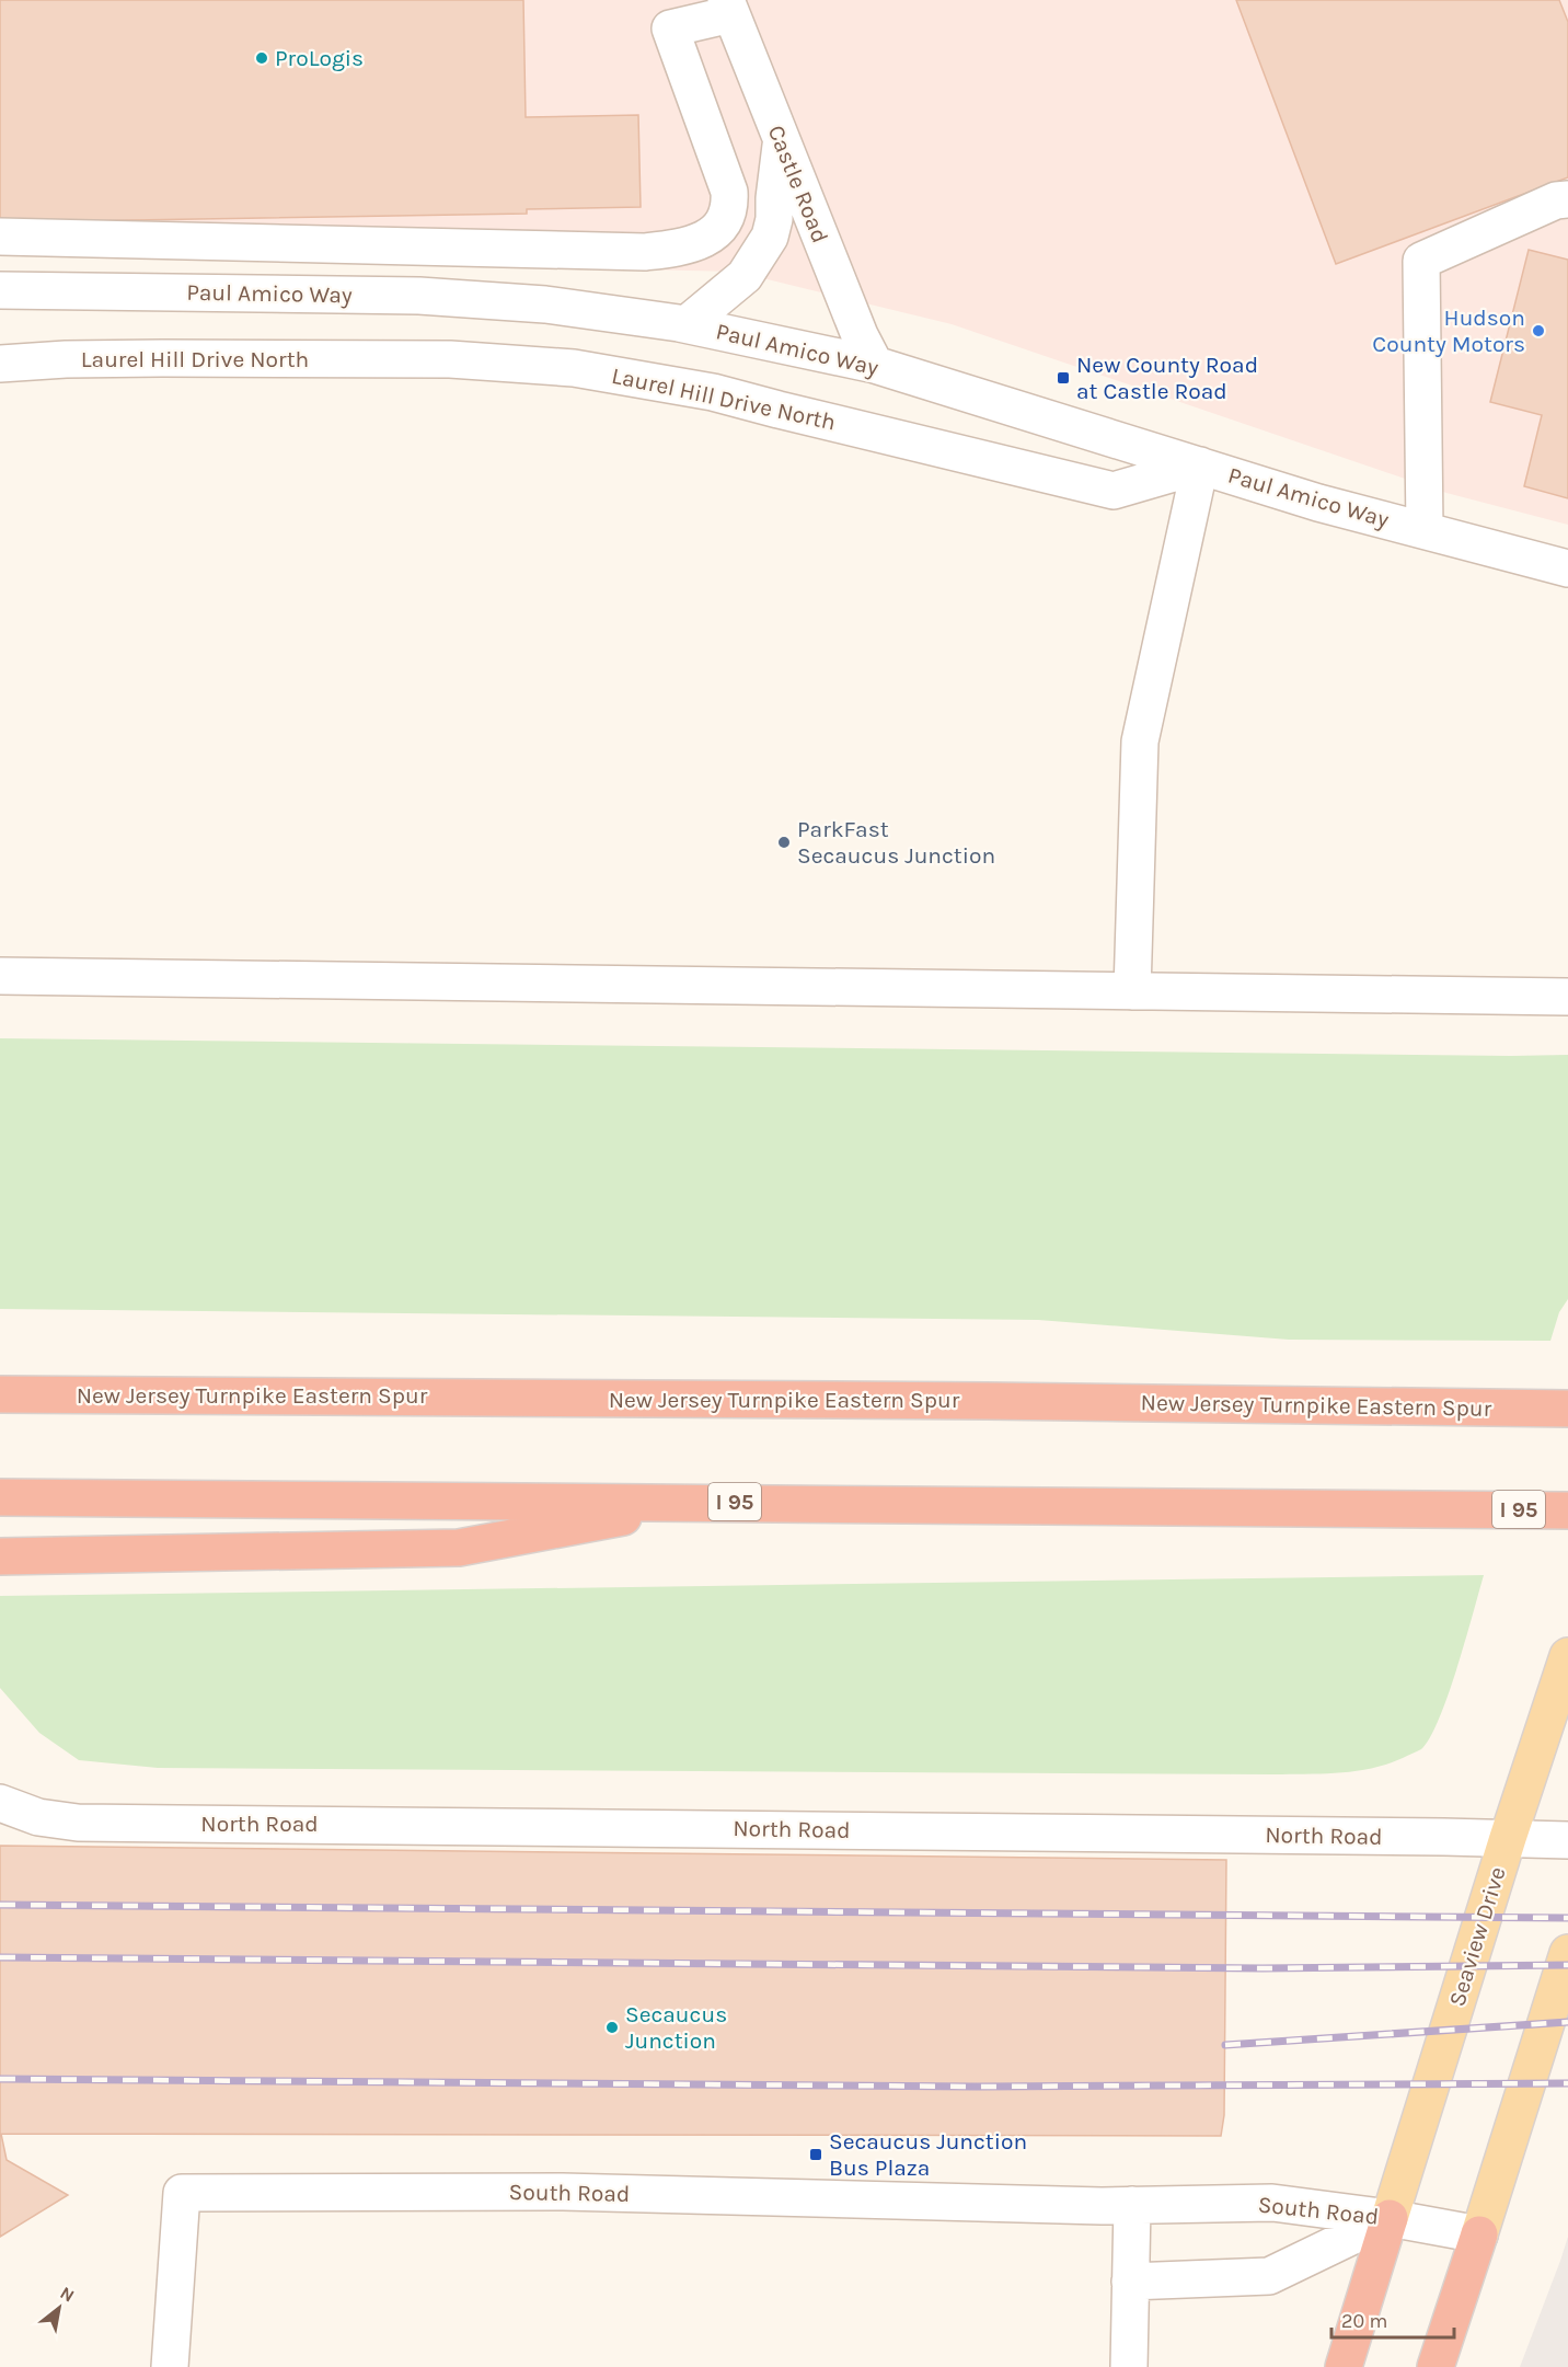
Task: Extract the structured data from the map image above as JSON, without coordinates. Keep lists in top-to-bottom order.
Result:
{
  "streets": {
    "highway": ["New Jersey Turnpike Eastern Spur", "I 95"],
    "main road": ["Seaview Drive"],
    "street": [
      "Castle Road",
      "Paul Amico Way",
      "Laurel Hill Drive North",
      "North Road",
      "South Road"
    ]
  },
  "crossings": [
    ["Castle Road", "Paul Amico Way"],
    ["Paul Amico Way", "Laurel Hill Drive North"],
    ["North Road", "Seaview Drive"],
    ["Seaview Drive", "South Road"]
  ],
  "places": {
    "other": [
      "ProLogis",
      "Hudson County Motors",
      "ParkFast Secaucus Junction",
      "Secaucus Junction"
    ],
    "transit": ["New County Road at Castle Road", "Secaucus Junction Bus Plaza"]
  },
  "scale_bar": "20 m",
  "north": "top right"
}
